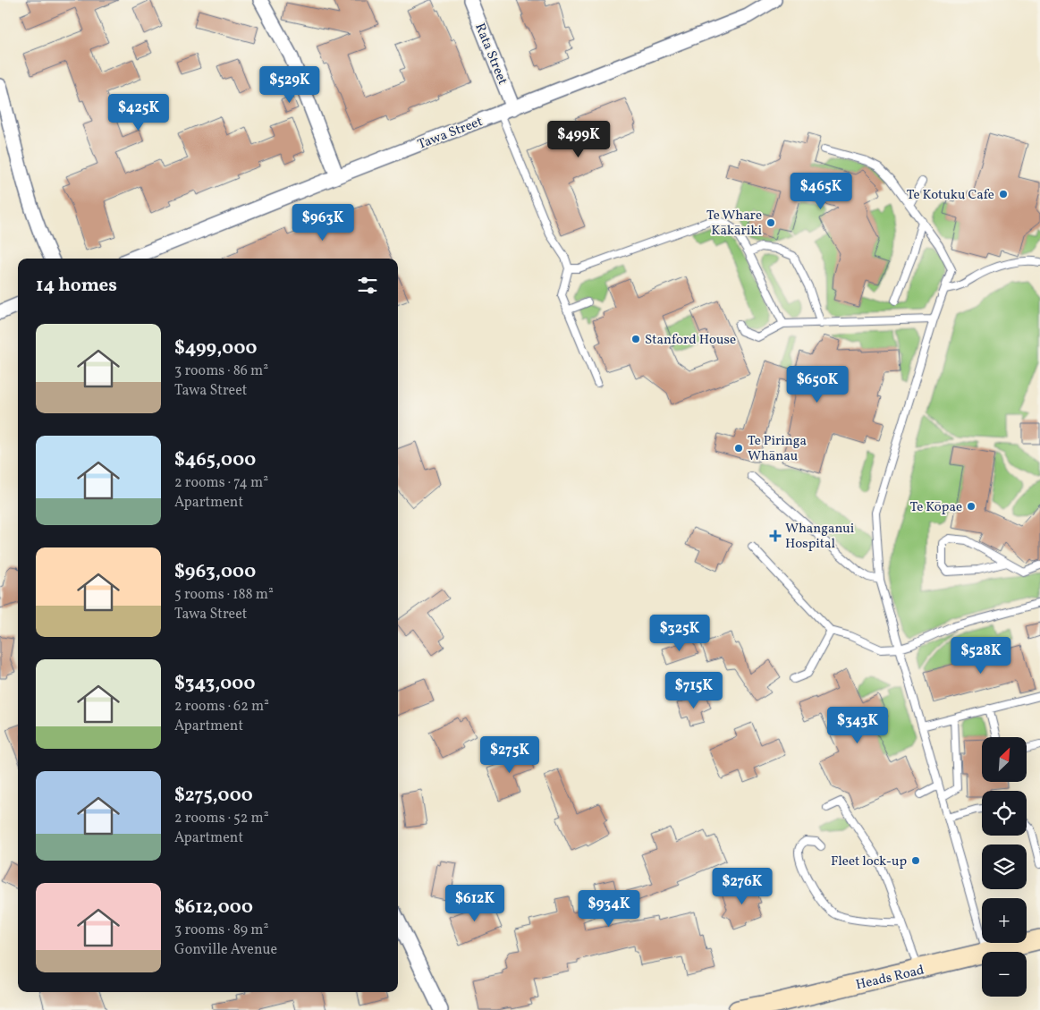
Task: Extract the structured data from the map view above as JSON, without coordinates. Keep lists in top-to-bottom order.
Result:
{
  "streets": {
    "main road": ["Heads Road"],
    "street": ["Rata Street", "Tawa Street"]
  },
  "crossings": [
    ["Rata Street", "Tawa Street"]
  ],
  "places": {
    "other": [
      "Te Kotuku Cafe",
      "Te Whare Kākāriki",
      "Stanford House",
      "Te Piringa Whānau",
      "Te Kōpae",
      "Fleet lock-up"
    ],
    "health": ["Whanganui Hospital"]
  },
  "north": "top right",
  "page": {
    "price": [
      "$529K",
      "$425K",
      "$499K",
      "$465K",
      "$963K",
      "$650K",
      "$325K",
      "$528K",
      "$715K",
      "$343K",
      "$275K",
      "$276K",
      "$612K",
      "$934K"
    ],
    "heading": "14 homes",
    "list": [
      {
        "name": "$499,000",
        "note": "3 rooms · 86 m² · Tawa Street"
      },
      {
        "name": "$465,000",
        "note": "2 rooms · 74 m² · Apartment"
      },
      {
        "name": "$963,000",
        "note": "5 rooms · 188 m² · Tawa Street"
      },
      {
        "name": "$343,000",
        "note": "2 rooms · 62 m² · Apartment"
      },
      {
        "name": "$275,000",
        "note": "2 rooms · 52 m² · Apartment"
      },
      {
        "name": "$612,000",
        "note": "3 rooms · 89 m² · Gonville Avenue"
      }
    ],
    "map_buttons": ["+", "−"]
  }
}
